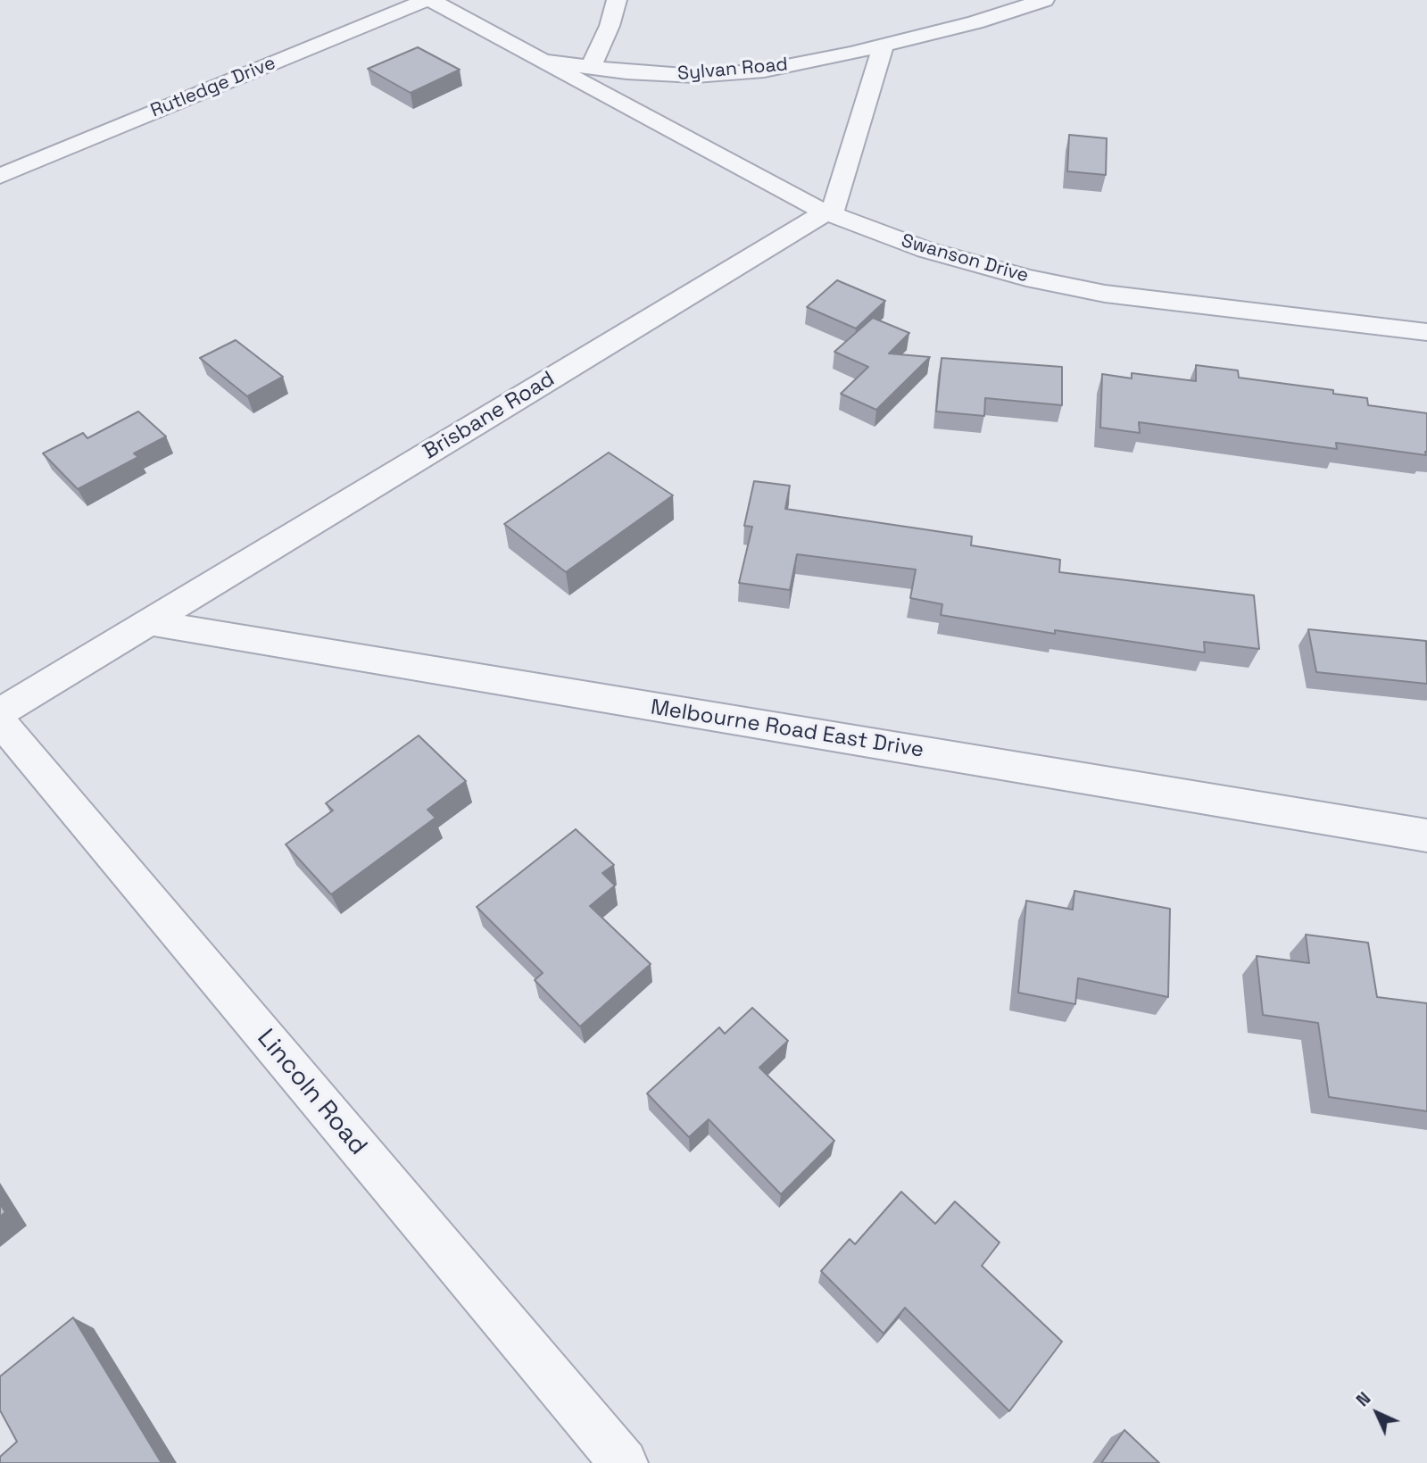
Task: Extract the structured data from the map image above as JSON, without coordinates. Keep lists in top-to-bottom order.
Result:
{
  "streets": {
    "street": [
      "Sylvan Road",
      "Rutledge Drive",
      "Swanson Drive",
      "Brisbane Road",
      "Melbourne Road East Drive",
      "Lincoln Road"
    ]
  },
  "crossings": [
    ["Sylvan Road", "Rutledge Drive"],
    ["Sylvan Road", "Swanson Drive"],
    ["Sylvan Road", "Brisbane Road"],
    ["Swanson Drive", "Brisbane Road"],
    ["Brisbane Road", "Melbourne Road East Drive"]
  ],
  "north": "top left"
}
